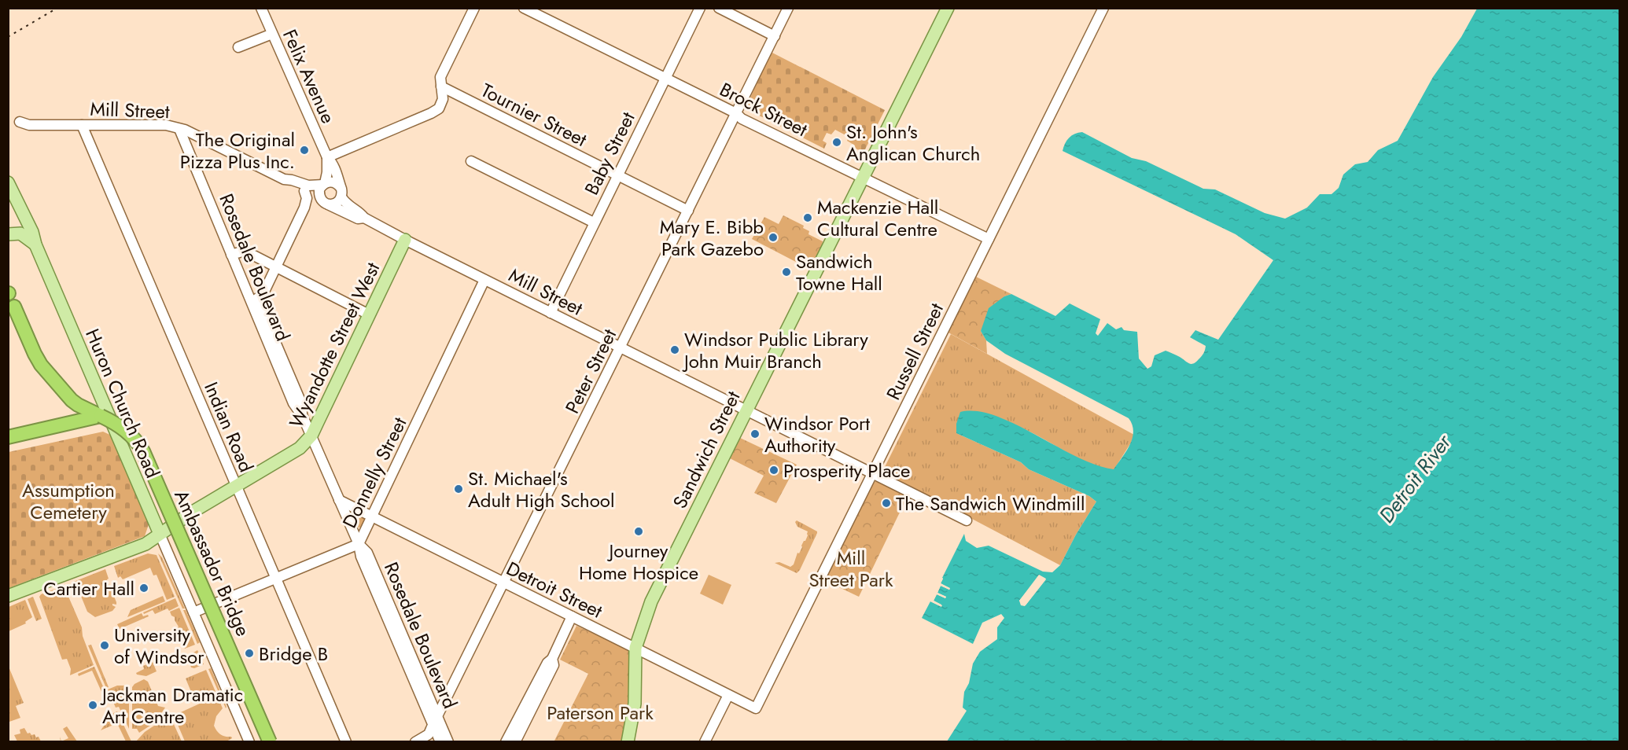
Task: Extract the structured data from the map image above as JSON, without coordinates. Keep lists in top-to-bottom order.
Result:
{
  "streets": {
    "highway": ["Ambassador Bridge"],
    "main road": ["Wyandotte Street West", "Huron Church Road", "Sandwich Street"],
    "street": [
      "Felix Avenue",
      "Brock Street",
      "Mill Street",
      "Tournier Street",
      "Baby Street",
      "Rosedale Boulevard",
      "Russell Street",
      "Peter Street",
      "Indian Road",
      "Donnelly Street",
      "Detroit Street"
    ]
  },
  "crossings": [
    ["Felix Avenue", "Mill Street"],
    ["Brock Street", "Baby Street"],
    ["Brock Street", "Russell Street"],
    ["Brock Street", "Peter Street"],
    ["Brock Street", "Sandwich Street"],
    ["Mill Street", "Baby Street"],
    ["Mill Street", "Rosedale Boulevard"],
    ["Mill Street", "Wyandotte Street West"],
    ["Mill Street", "Russell Street"],
    ["Mill Street", "Peter Street"],
    ["Mill Street", "Indian Road"],
    ["Mill Street", "Sandwich Street"],
    ["Mill Street", "Donnelly Street"],
    ["Tournier Street", "Baby Street"],
    ["Tournier Street", "Peter Street"],
    ["Rosedale Boulevard", "Wyandotte Street West"],
    ["Rosedale Boulevard", "Peter Street"],
    ["Rosedale Boulevard", "Donnelly Street"],
    ["Rosedale Boulevard", "Detroit Street"],
    ["Wyandotte Street West", "Huron Church Road"],
    ["Wyandotte Street West", "Indian Road"],
    ["Russell Street", "Detroit Street"],
    ["Peter Street", "Detroit Street"],
    ["Huron Church Road", "Donnelly Street"],
    ["Indian Road", "Donnelly Street"],
    ["Sandwich Street", "Detroit Street"],
    ["Donnelly Street", "Detroit Street"]
  ],
  "water": ["Detroit River"],
  "parks": ["Assumption Cemetery", "Mill Street Park", "Paterson Park"],
  "places": [
    "St. John's Anglican Church",
    "The Original Pizza Plus Inc.",
    "Mackenzie Hall Cultural Centre",
    "Mary E. Bibb Park Gazebo",
    "Sandwich Towne Hall",
    "Windsor Public Library John Muir Branch",
    "Windsor Port Authority",
    "Prosperity Place",
    "St. Michael's Adult High School",
    "The Sandwich Windmill",
    "Journey Home Hospice",
    "Cartier Hall",
    "University of Windsor",
    "Bridge B",
    "Jackman Dramatic Art Centre"
  ]
}
